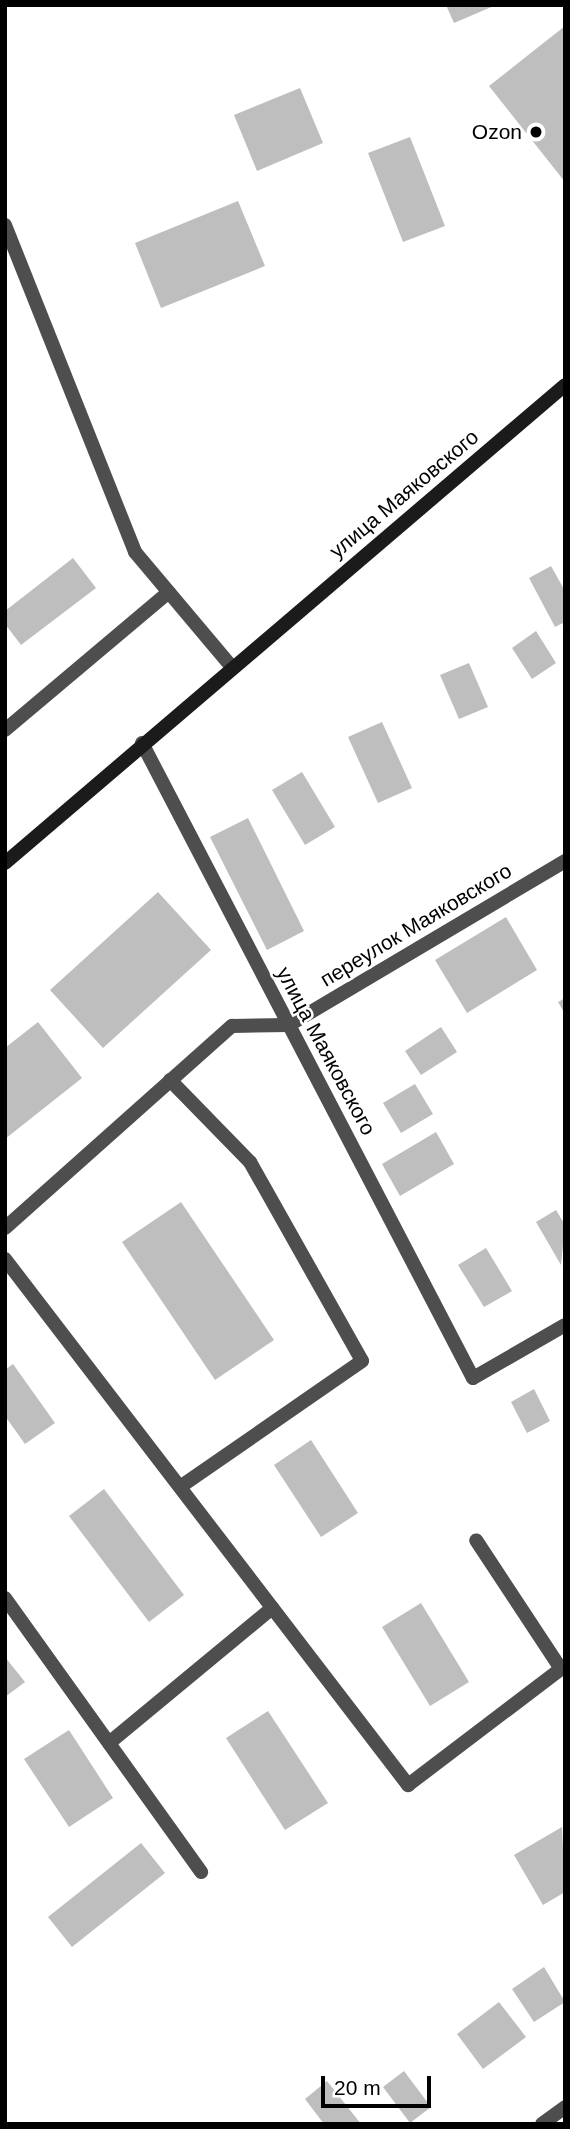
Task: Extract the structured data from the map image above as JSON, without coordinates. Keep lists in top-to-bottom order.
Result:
{
  "streets": {
    "main road": ["улица Маяковского"],
    "street": ["переулок Маяковского"]
  },
  "crossings": [
    ["улица Маяковского", "переулок Маяковского"]
  ],
  "places": ["Ozon"],
  "scale_bar": "20 m"
}
